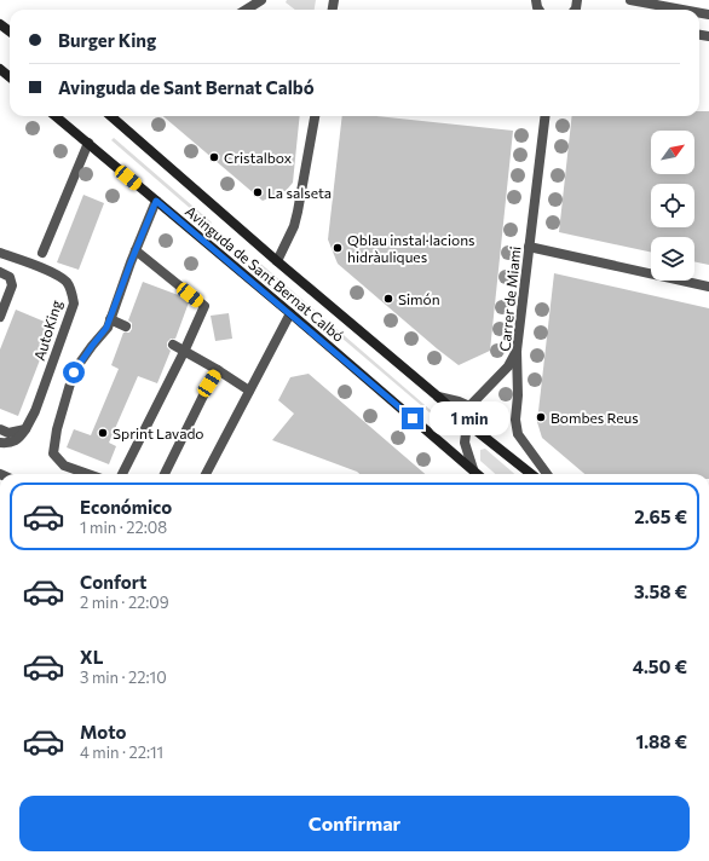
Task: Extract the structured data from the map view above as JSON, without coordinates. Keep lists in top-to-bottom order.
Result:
{
  "streets": {
    "main road": ["Avinguda de Sant Bernat Calbó"],
    "street": ["Carrer de Miami", "AutoKing"]
  },
  "places": [
    "Cristalbox",
    "La salseta",
    "Qblau instal·lacions hidràuliques",
    "Simón",
    "Bombes Reus",
    "Sprint Lavado"
  ],
  "north": "top right",
  "page": {
    "banner": ["Burger King", "Avinguda de Sant Bernat Calbó"],
    "bubble": "1 min",
    "list": [
      {
        "name": "Económico",
        "note": "1 min · 22:08",
        "value": "2.65 €"
      },
      {
        "name": "Confort",
        "note": "2 min · 22:09",
        "value": "3.58 €"
      },
      {
        "name": "XL",
        "note": "3 min · 22:10",
        "value": "4.50 €"
      },
      {
        "name": "Moto",
        "note": "4 min · 22:11",
        "value": "1.88 €"
      }
    ],
    "buttons": "Confirmar"
  }
}
